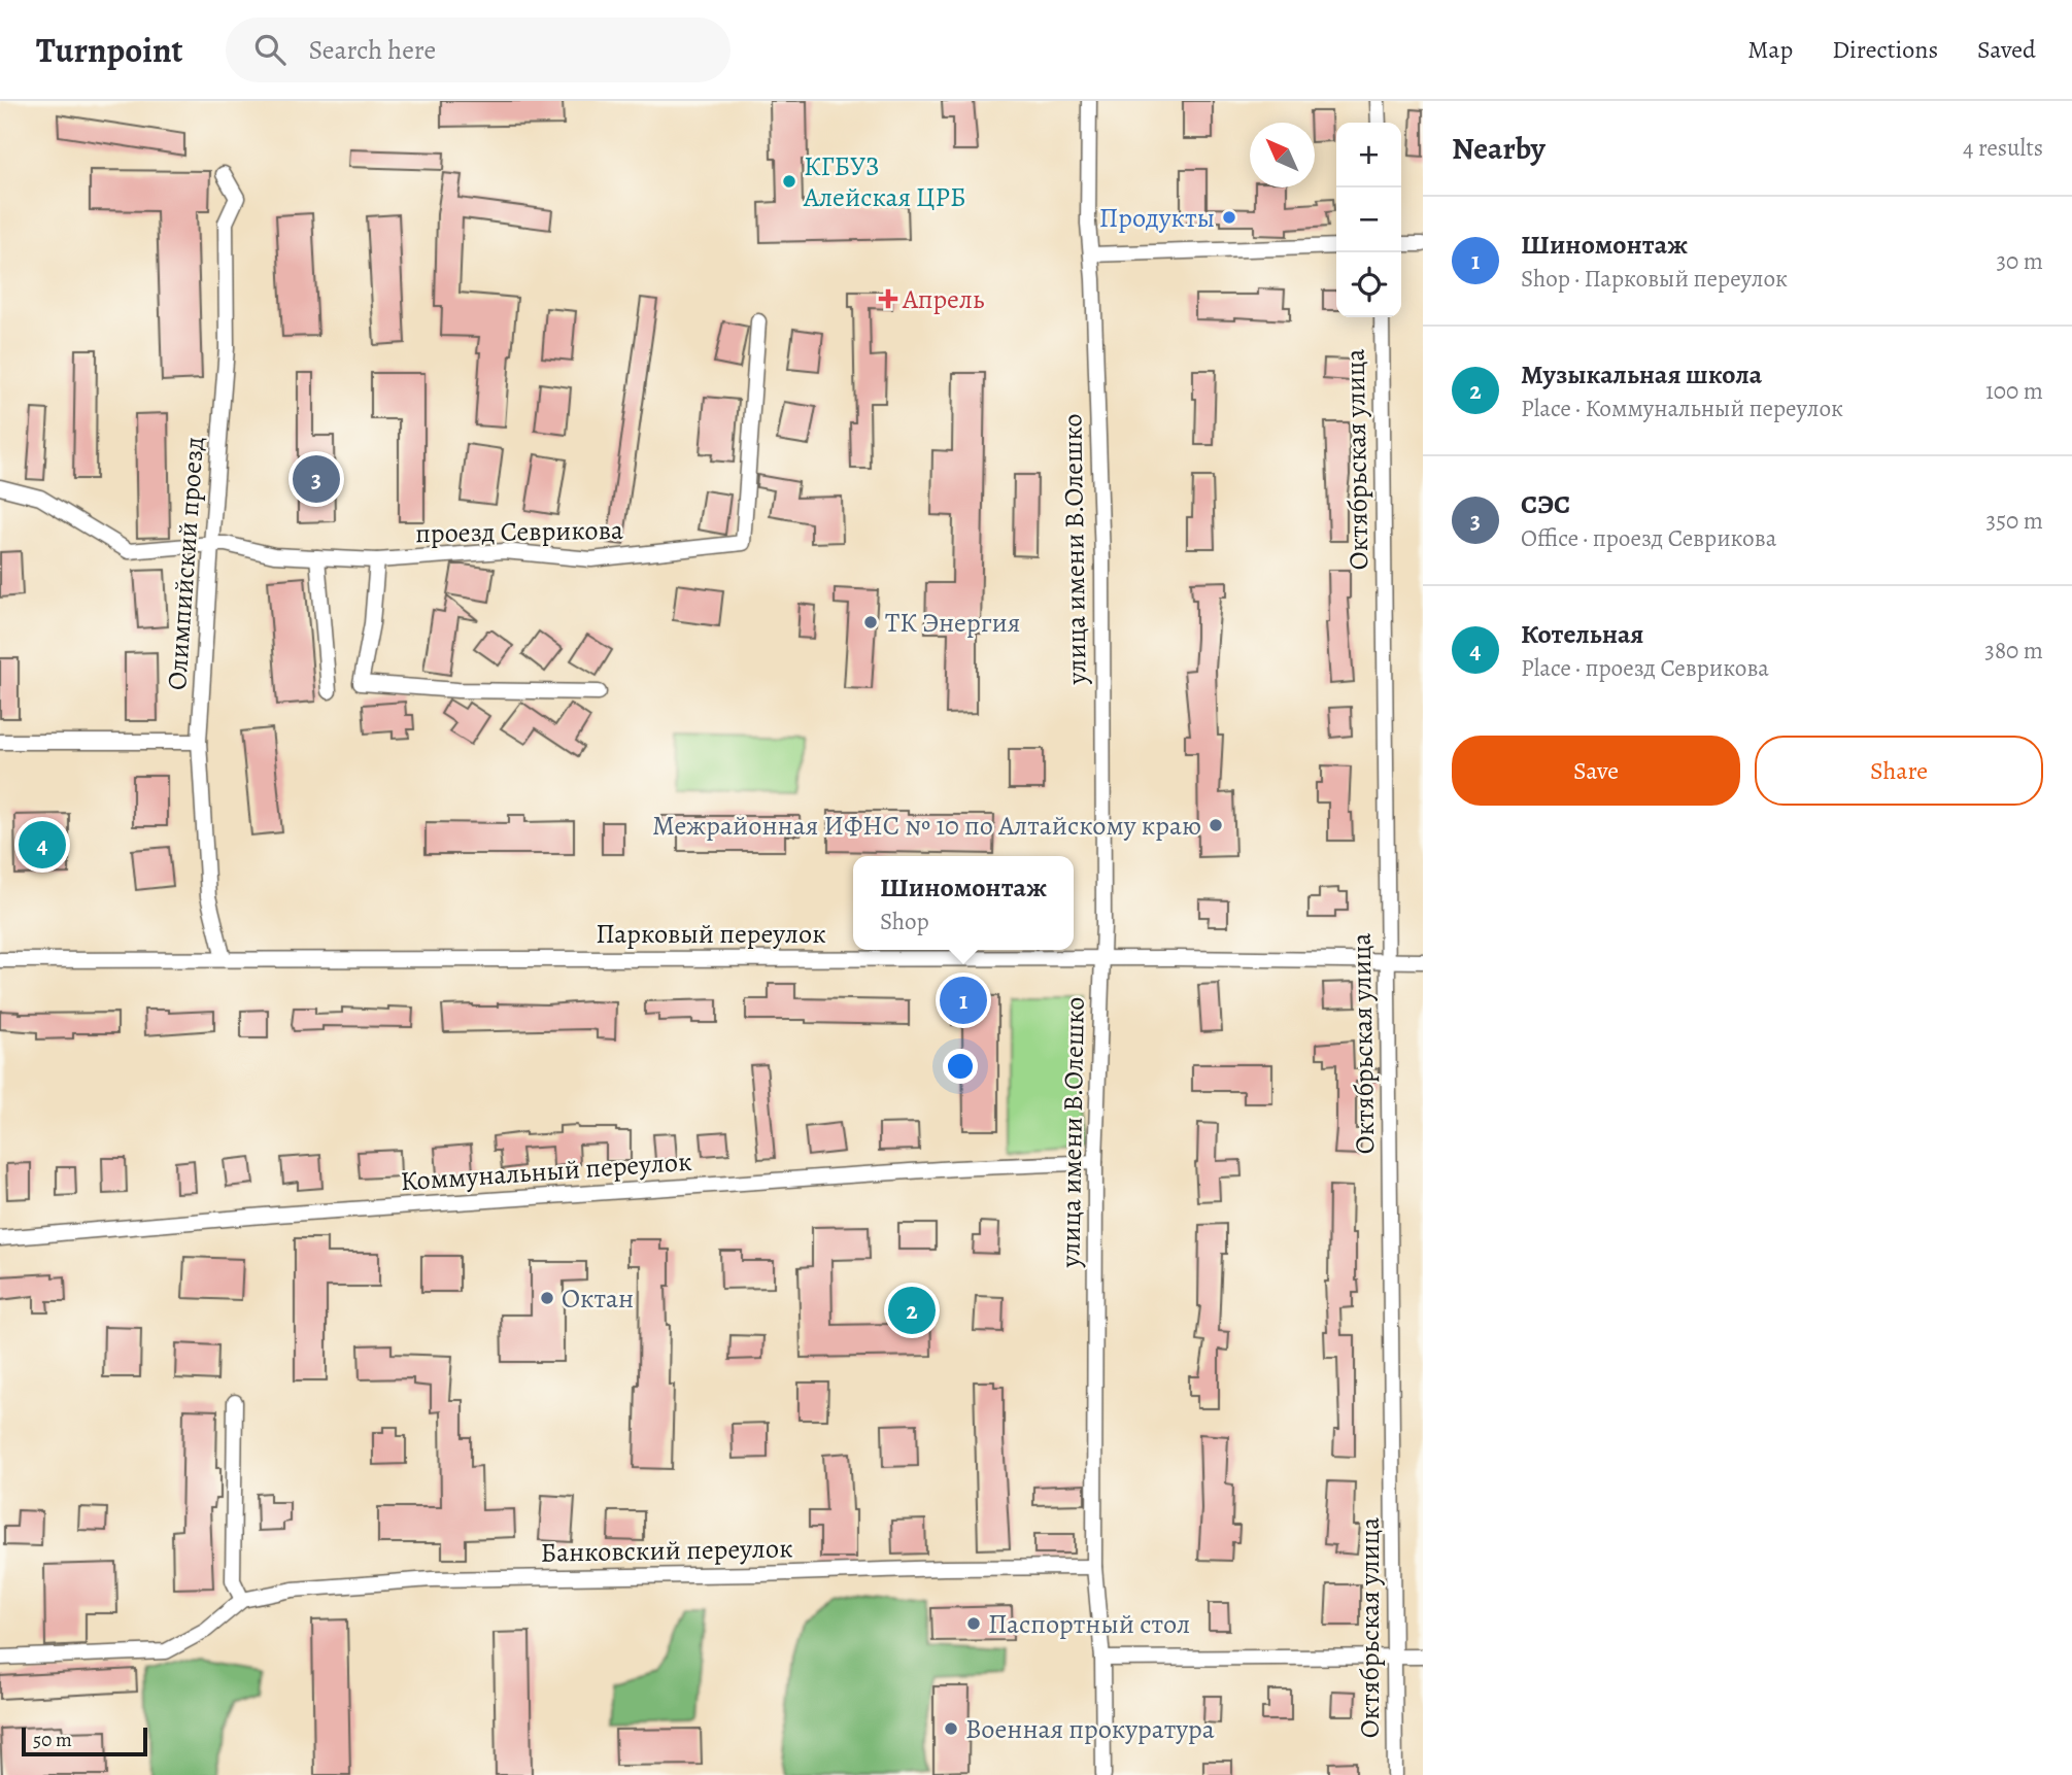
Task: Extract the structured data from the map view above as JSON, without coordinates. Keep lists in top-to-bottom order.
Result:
{
  "streets": {
    "street": [
      "Октябрьская улица",
      "проезд Севрикова",
      "улица имени В.Олешко",
      "Олимпийский проезд",
      "Парковый переулок",
      "Коммунальный переулок",
      "Банковский переулок"
    ]
  },
  "crossings": [
    ["Октябрьская улица", "Парковый переулок"],
    ["проезд Севрикова", "Олимпийский проезд"],
    ["улица имени В.Олешко", "Парковый переулок"],
    ["улица имени В.Олешко", "Коммунальный переулок"],
    ["улица имени В.Олешко", "Банковский переулок"],
    ["Олимпийский проезд", "Парковый переулок"]
  ],
  "places": {
    "other": [
      "КГБУЗ Алейская ЦРБ",
      "Продукты",
      "ТК Энергия",
      "Межрайонная ИФНС № 10 по Алтайскому краю",
      "Октан",
      "Паспортный стол",
      "Военная прокуратура"
    ],
    "health": ["Апрель"]
  },
  "scale_bar": "50 m",
  "north": "top left",
  "page": {
    "header": "Turnpoint",
    "search": "Search here",
    "nav": ["Map", "Directions", "Saved"],
    "heading": ["Nearby", "4 results"],
    "map_buttons": ["+", "−"],
    "list": [
      {
        "mark": "1",
        "name": "Шиномонтаж",
        "note": "Shop · Парковый переулок",
        "value": "30 m"
      },
      {
        "mark": "2",
        "name": "Музыкальная школа",
        "note": "Place · Коммунальный переулок",
        "value": "100 m"
      },
      {
        "mark": "3",
        "name": "СЭС",
        "note": "Office · проезд Севрикова",
        "value": "350 m"
      },
      {
        "mark": "4",
        "name": "Котельная",
        "note": "Place · проезд Севрикова",
        "value": "380 m"
      }
    ],
    "pins": [
      "3",
      "4",
      "1",
      "2"
    ],
    "buttons": ["Save", "Share"],
    "popup": ["Шиномонтаж", "Shop"],
    "scale": "50 m"
  }
}
